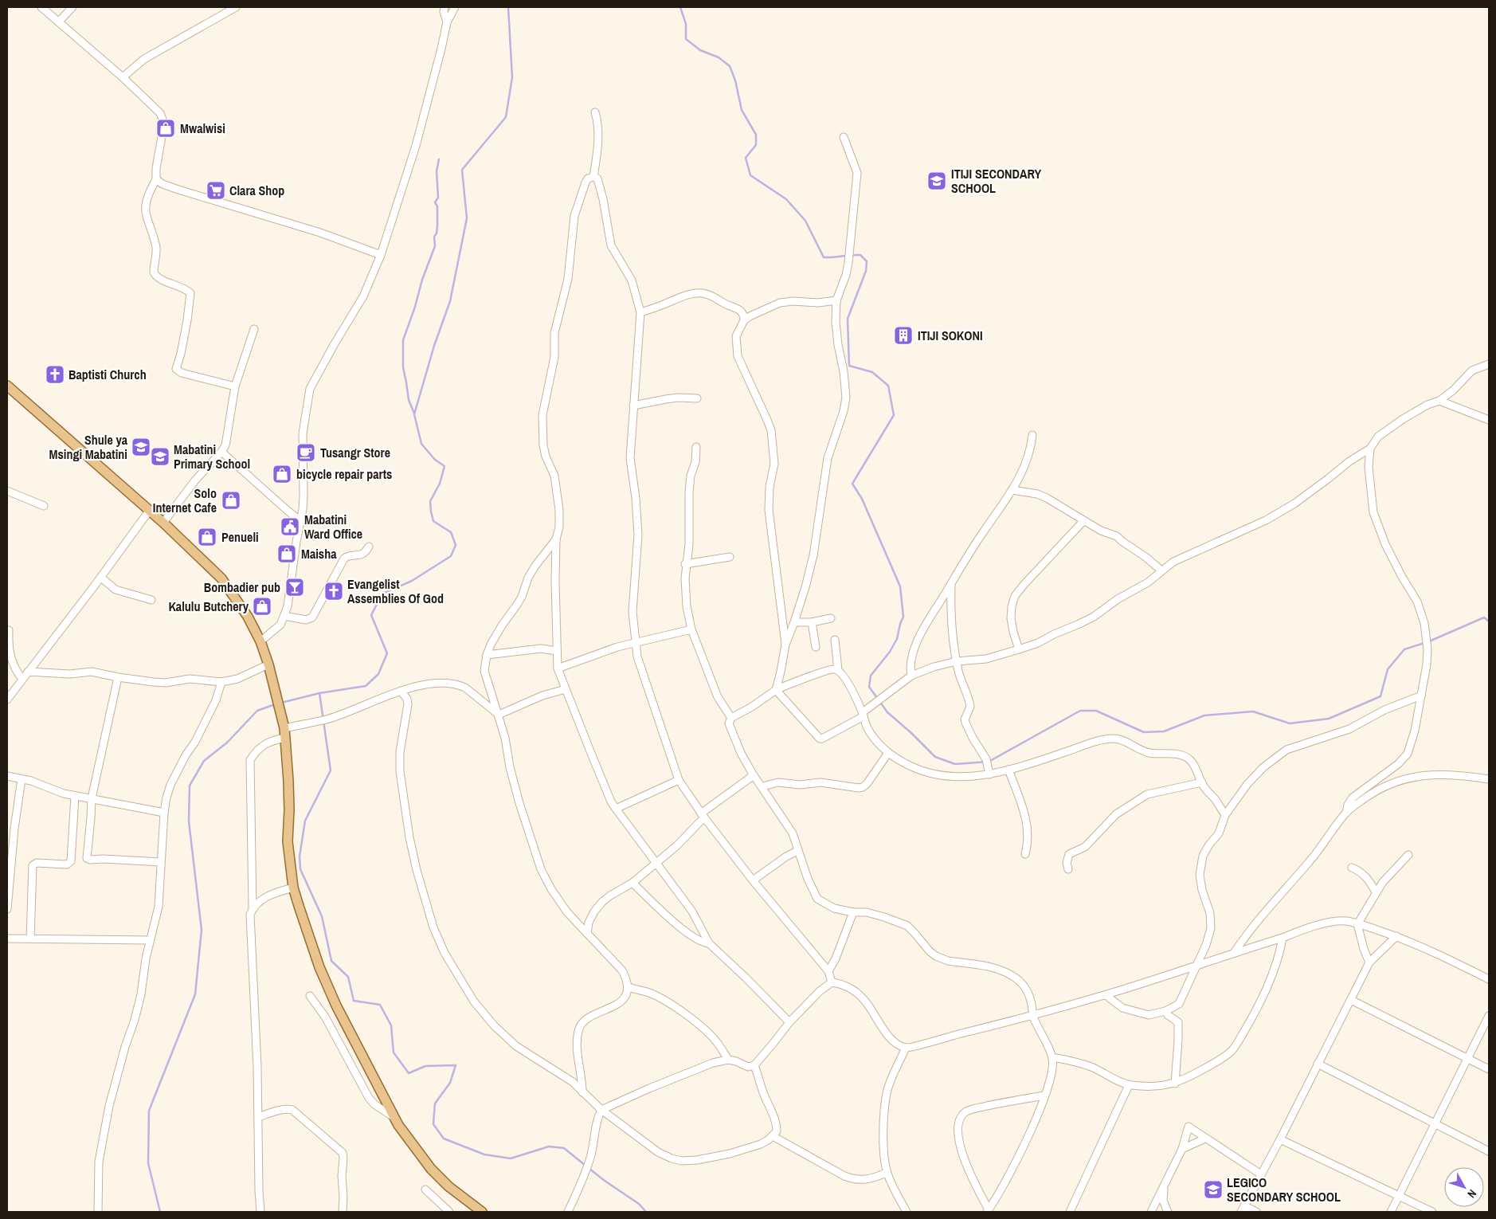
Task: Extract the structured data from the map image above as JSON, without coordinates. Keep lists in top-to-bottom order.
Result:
{
  "places": {
    "shop": [
      "Mwalwisi",
      "bicycle repair parts",
      "Solo Internet Cafe",
      "Penueli",
      "Maisha",
      "Kalulu Butchery"
    ],
    "school or university": [
      "ITIJI SECONDARY SCHOOL",
      "Shule ya Msingi Mabatini",
      "Mabatini Primary School",
      "LEGICO SECONDARY SCHOOL"
    ],
    "supermarket": ["Clara Shop"],
    "building": ["ITIJI SOKONI"],
    "church": ["Baptisti Church", "Evangelist Assemblies Of God"],
    "cafe": ["Tusangr Store"],
    "public building": ["Mabatini Ward Office"],
    "bar": ["Bombadier pub"]
  },
  "north": "bottom right"
}
